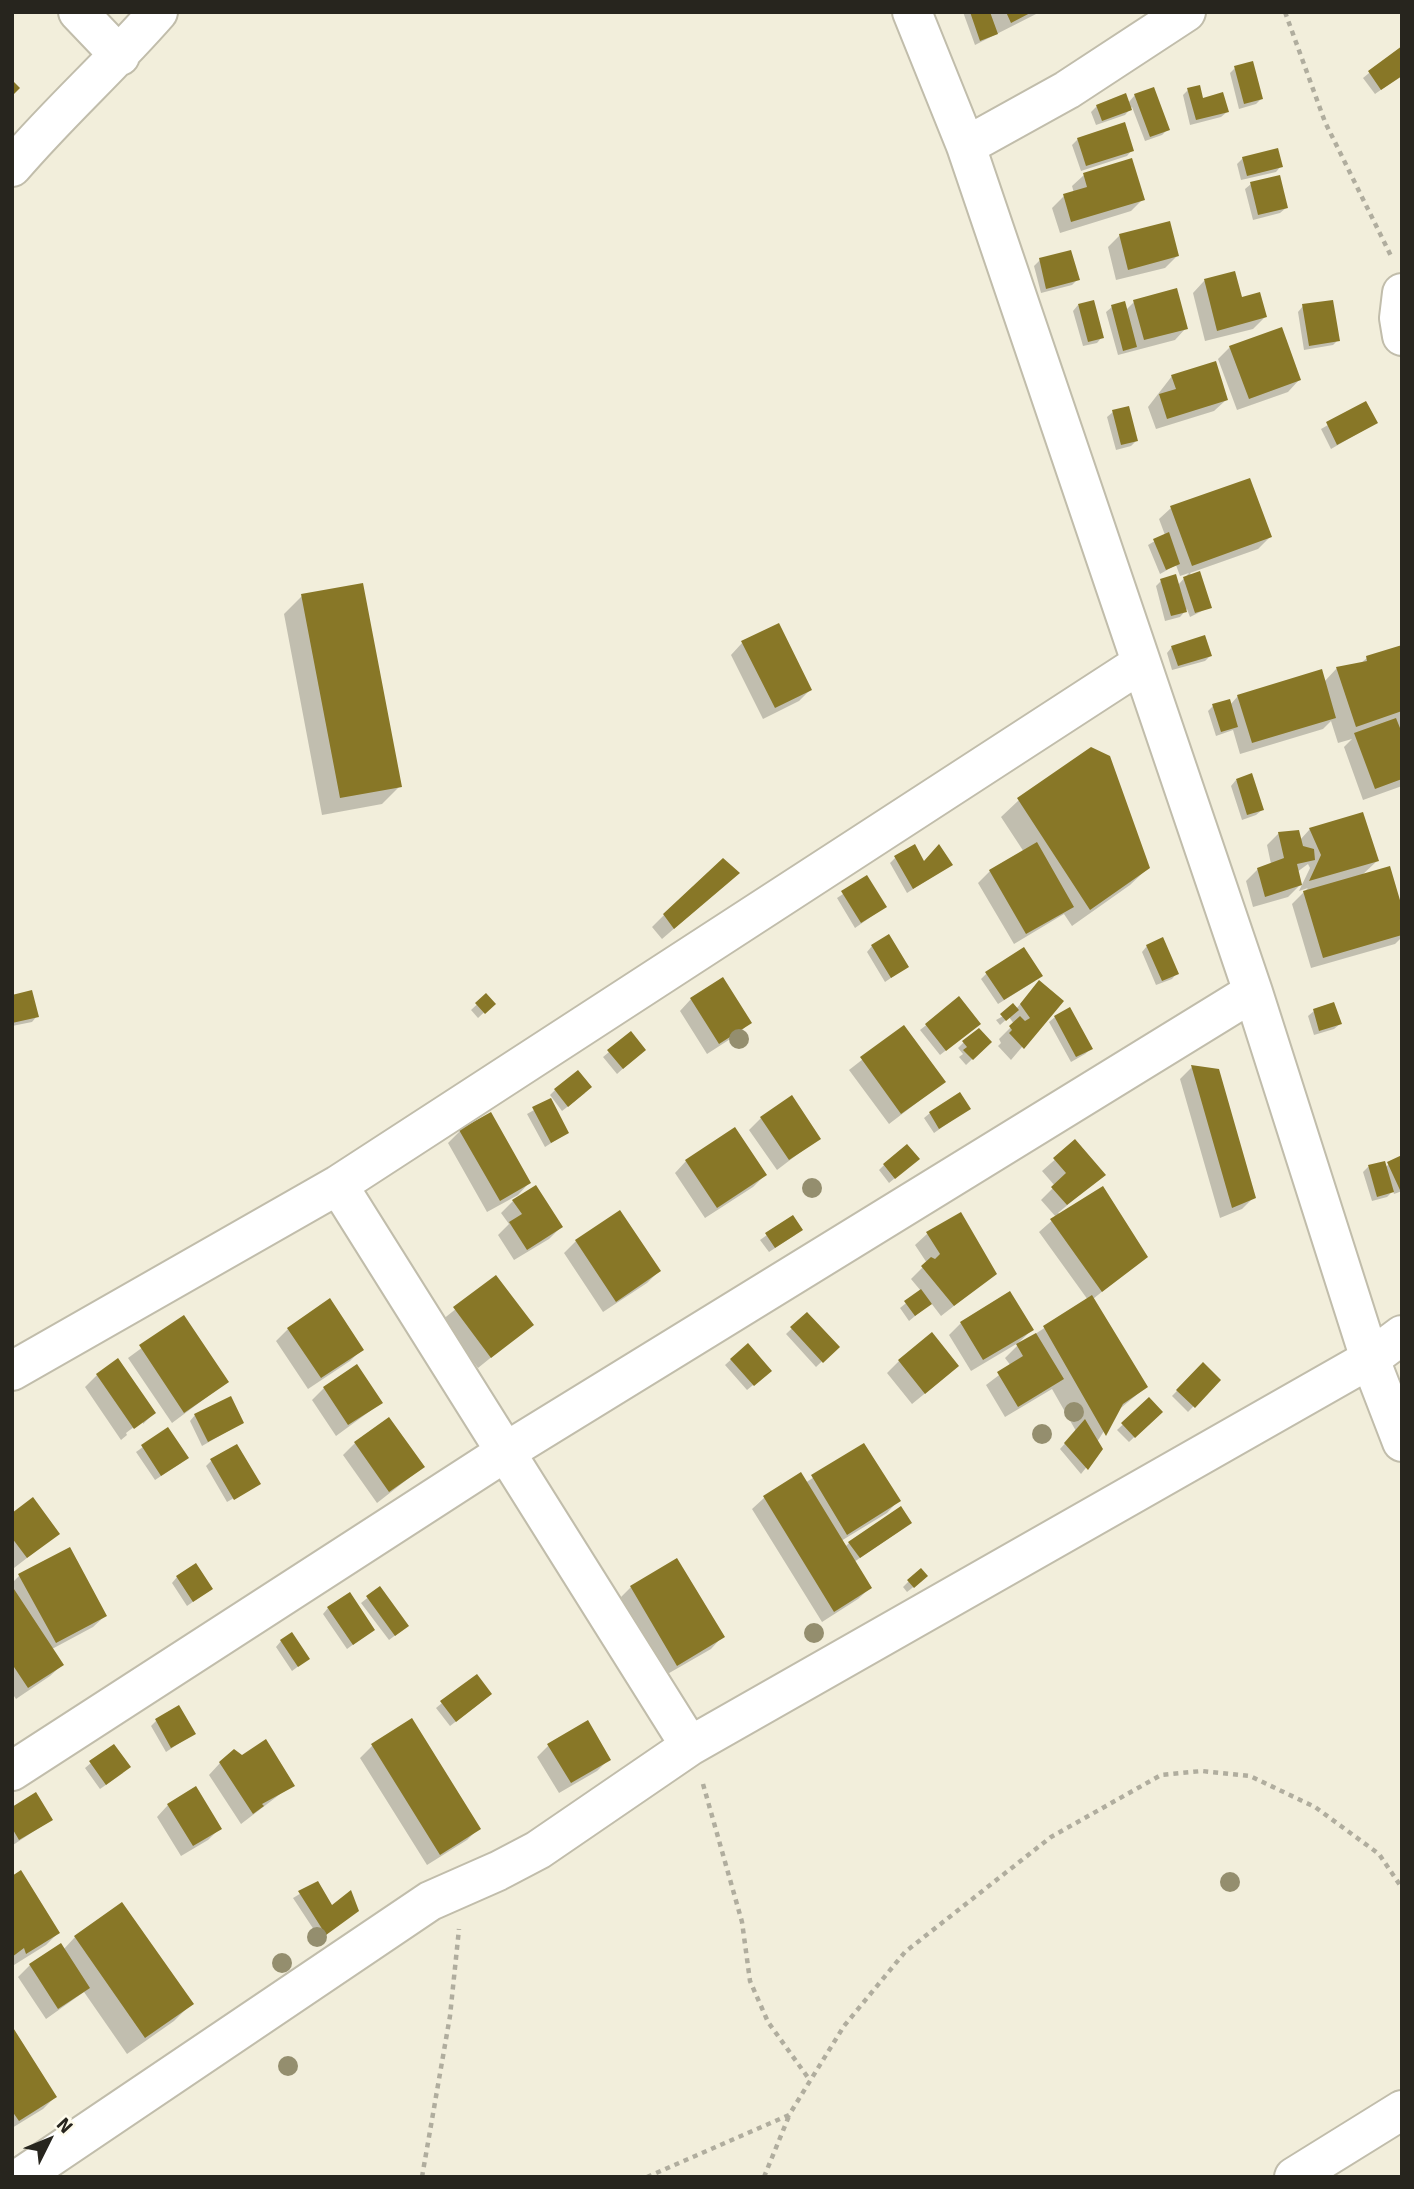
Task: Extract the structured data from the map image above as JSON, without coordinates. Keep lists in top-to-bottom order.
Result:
{
  "north": "top right"
}
